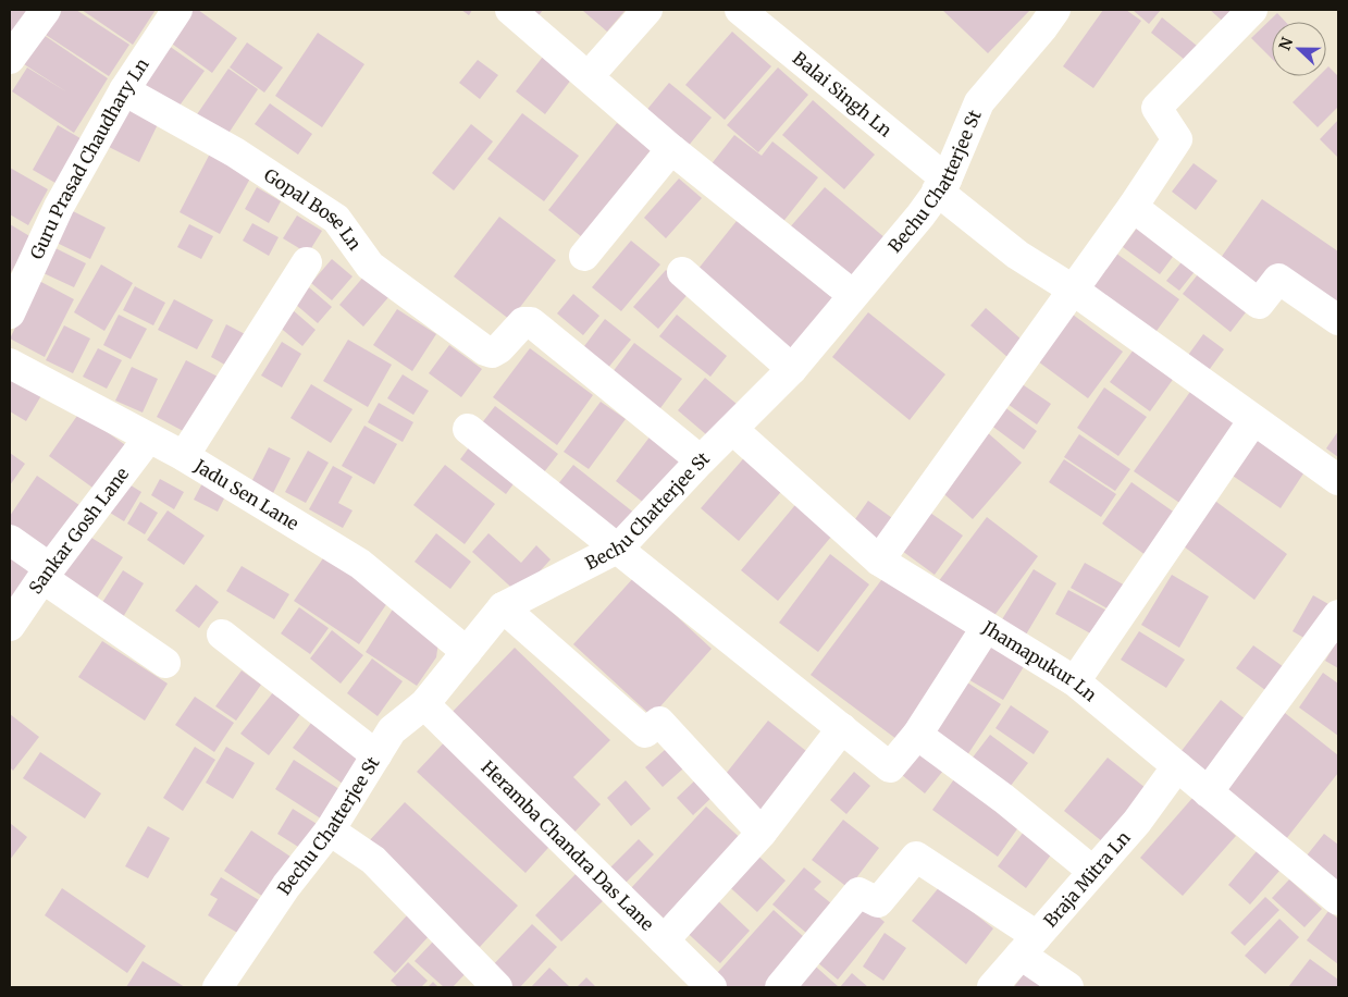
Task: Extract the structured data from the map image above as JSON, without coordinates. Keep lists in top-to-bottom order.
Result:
{
  "streets": {
    "street": [
      "Balai Singh Ln",
      "Guru Prasad Chaudhary Ln",
      "Bechu Chatterjee St",
      "Gopal Bose Ln",
      "Jadu Sen Lane",
      "Sankar Gosh Lane",
      "Jhamapukur Ln",
      "Heramba Chandra Das Lane",
      "Braja Mitra Ln"
    ]
  },
  "crossings": [
    ["Balai Singh Ln", "Bechu Chatterjee St"],
    ["Guru Prasad Chaudhary Ln", "Gopal Bose Ln"],
    ["Bechu Chatterjee St", "Gopal Bose Ln"],
    ["Bechu Chatterjee St", "Jadu Sen Lane"],
    ["Bechu Chatterjee St", "Jhamapukur Ln"],
    ["Bechu Chatterjee St", "Heramba Chandra Das Lane"],
    ["Jadu Sen Lane", "Sankar Gosh Lane"],
    ["Jhamapukur Ln", "Braja Mitra Ln"]
  ],
  "north": "left"
}
